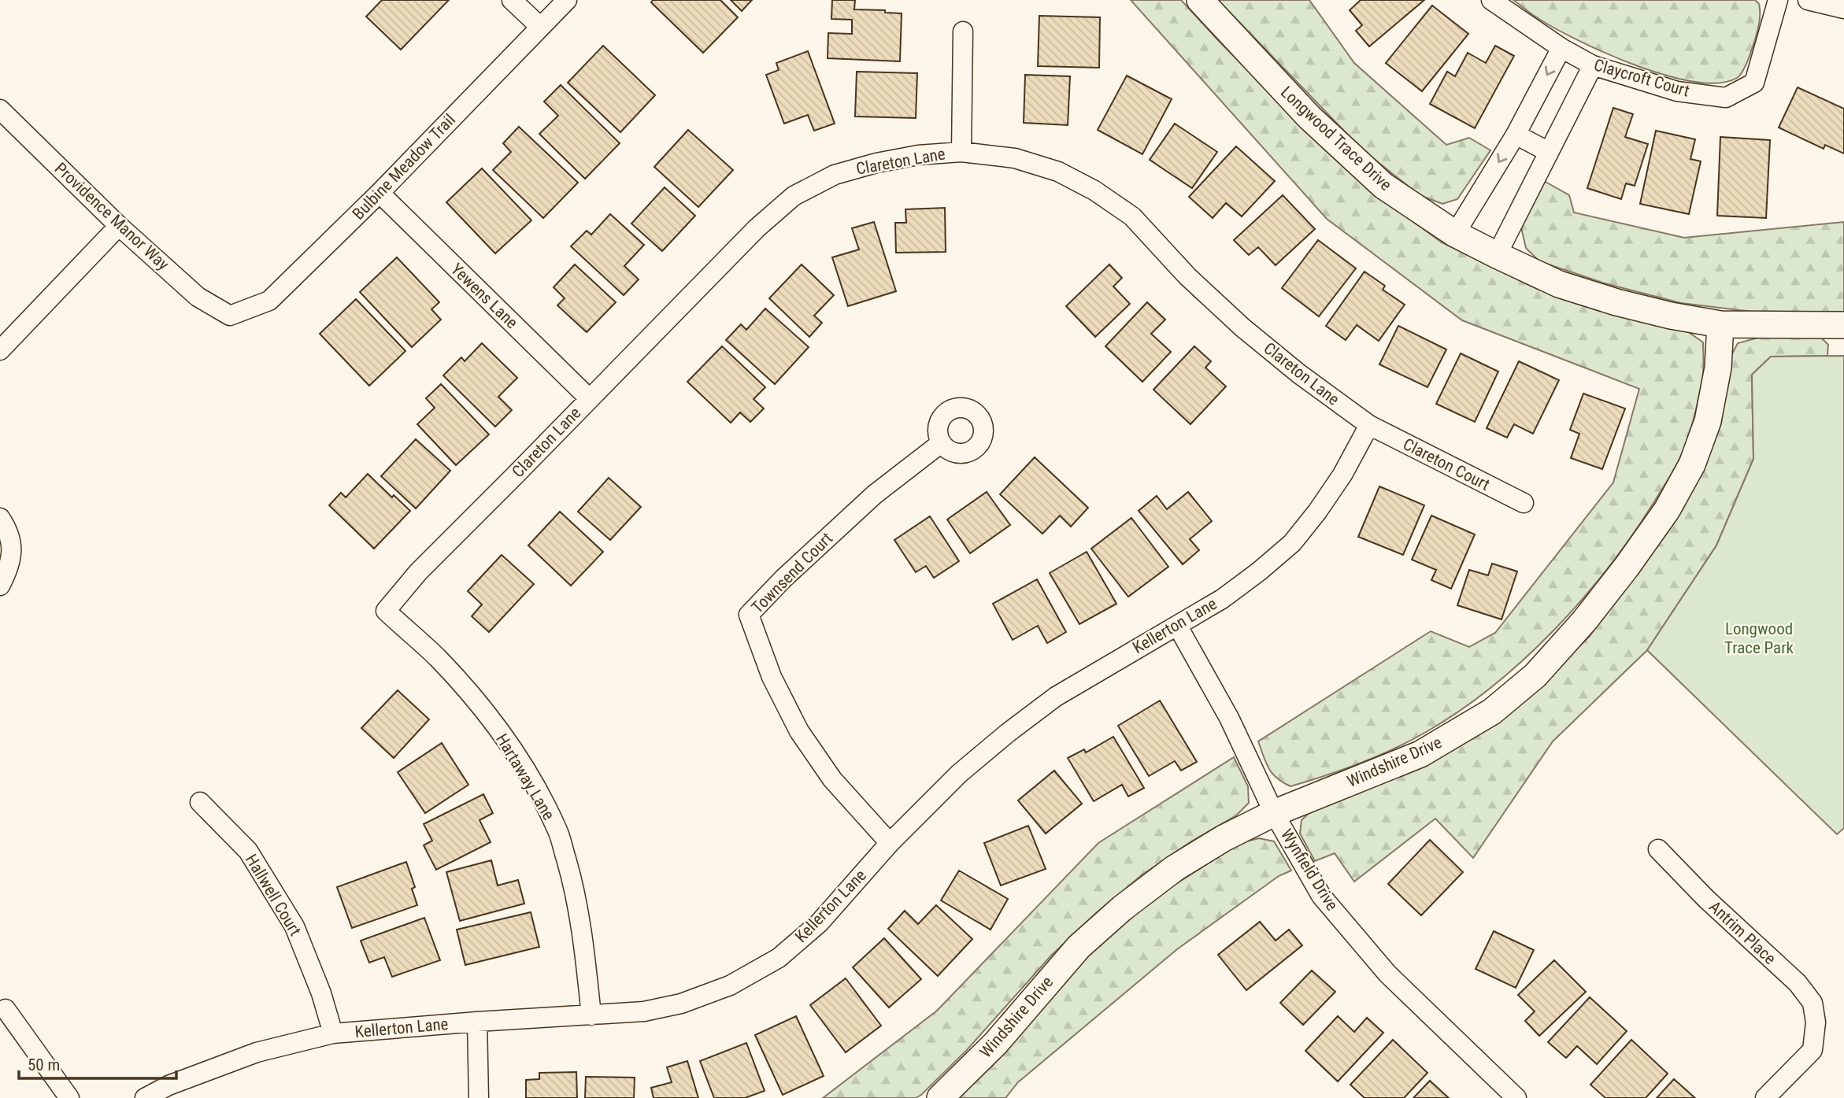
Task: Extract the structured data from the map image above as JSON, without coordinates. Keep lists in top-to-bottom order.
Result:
{
  "streets": {
    "street": [
      "Claycroft Court",
      "Longwood Trace Drive",
      "Clareton Lane",
      "Bulbine Meadow Trail",
      "Providence Manor Way",
      "Yewens Lane",
      "Clareton Court",
      "Townsend Court",
      "Kellerton Lane",
      "Windshire Drive",
      "Hartaway Lane",
      "Wynfield Drive",
      "Hallwell Court",
      "Antrim Place"
    ]
  },
  "crossings": [
    ["Longwood Trace Drive", "Windshire Drive"],
    ["Clareton Lane", "Yewens Lane"],
    ["Clareton Lane", "Clareton Court"],
    ["Clareton Lane", "Kellerton Lane"],
    ["Clareton Lane", "Hartaway Lane"],
    ["Bulbine Meadow Trail", "Providence Manor Way"],
    ["Bulbine Meadow Trail", "Yewens Lane"],
    ["Clareton Court", "Kellerton Lane"],
    ["Townsend Court", "Kellerton Lane"],
    ["Kellerton Lane", "Hartaway Lane"],
    ["Kellerton Lane", "Wynfield Drive"],
    ["Kellerton Lane", "Hallwell Court"],
    ["Windshire Drive", "Wynfield Drive"]
  ],
  "parks": ["Longwood Trace Park"],
  "scale_bar": "50 m"
}
